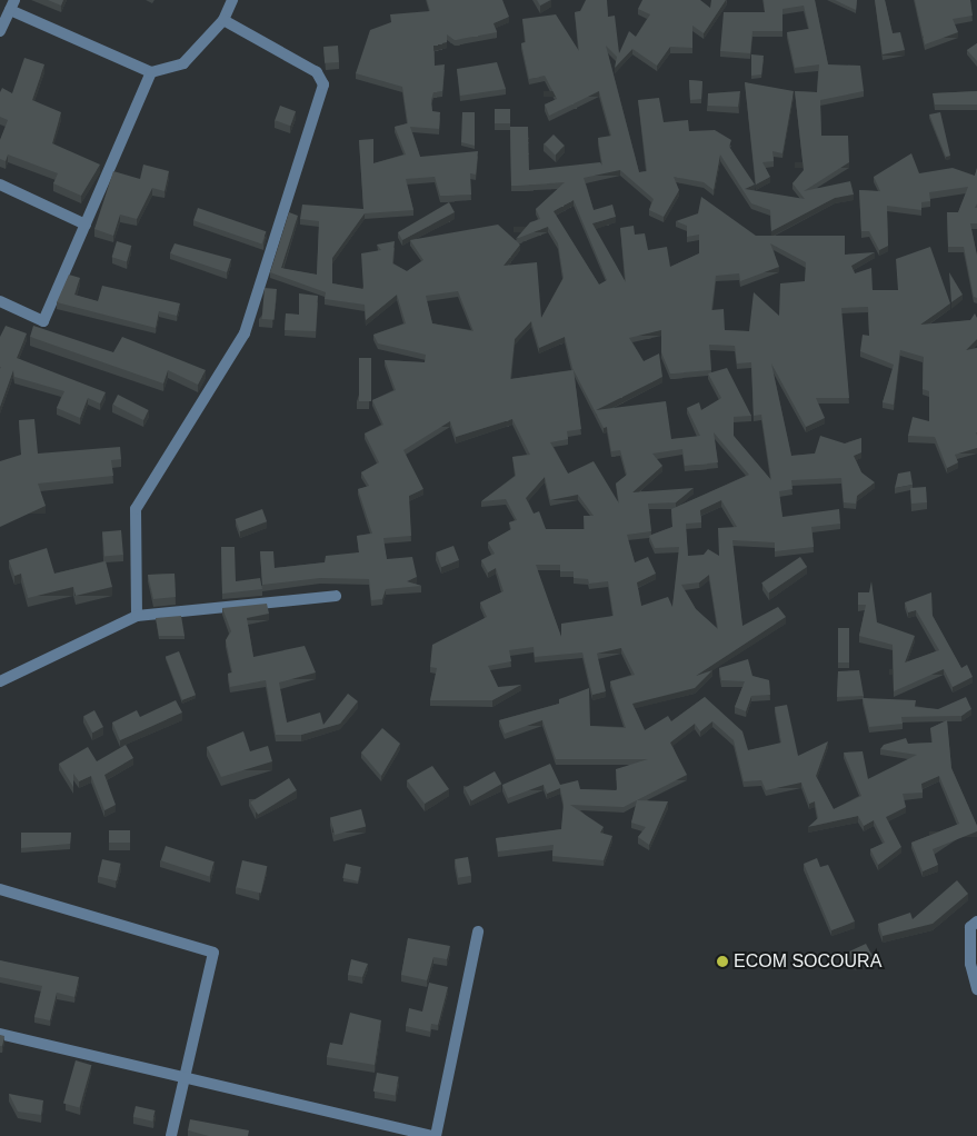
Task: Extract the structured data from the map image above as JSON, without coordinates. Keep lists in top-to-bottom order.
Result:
{
  "places": ["ECOM SOCOURA"]
}
